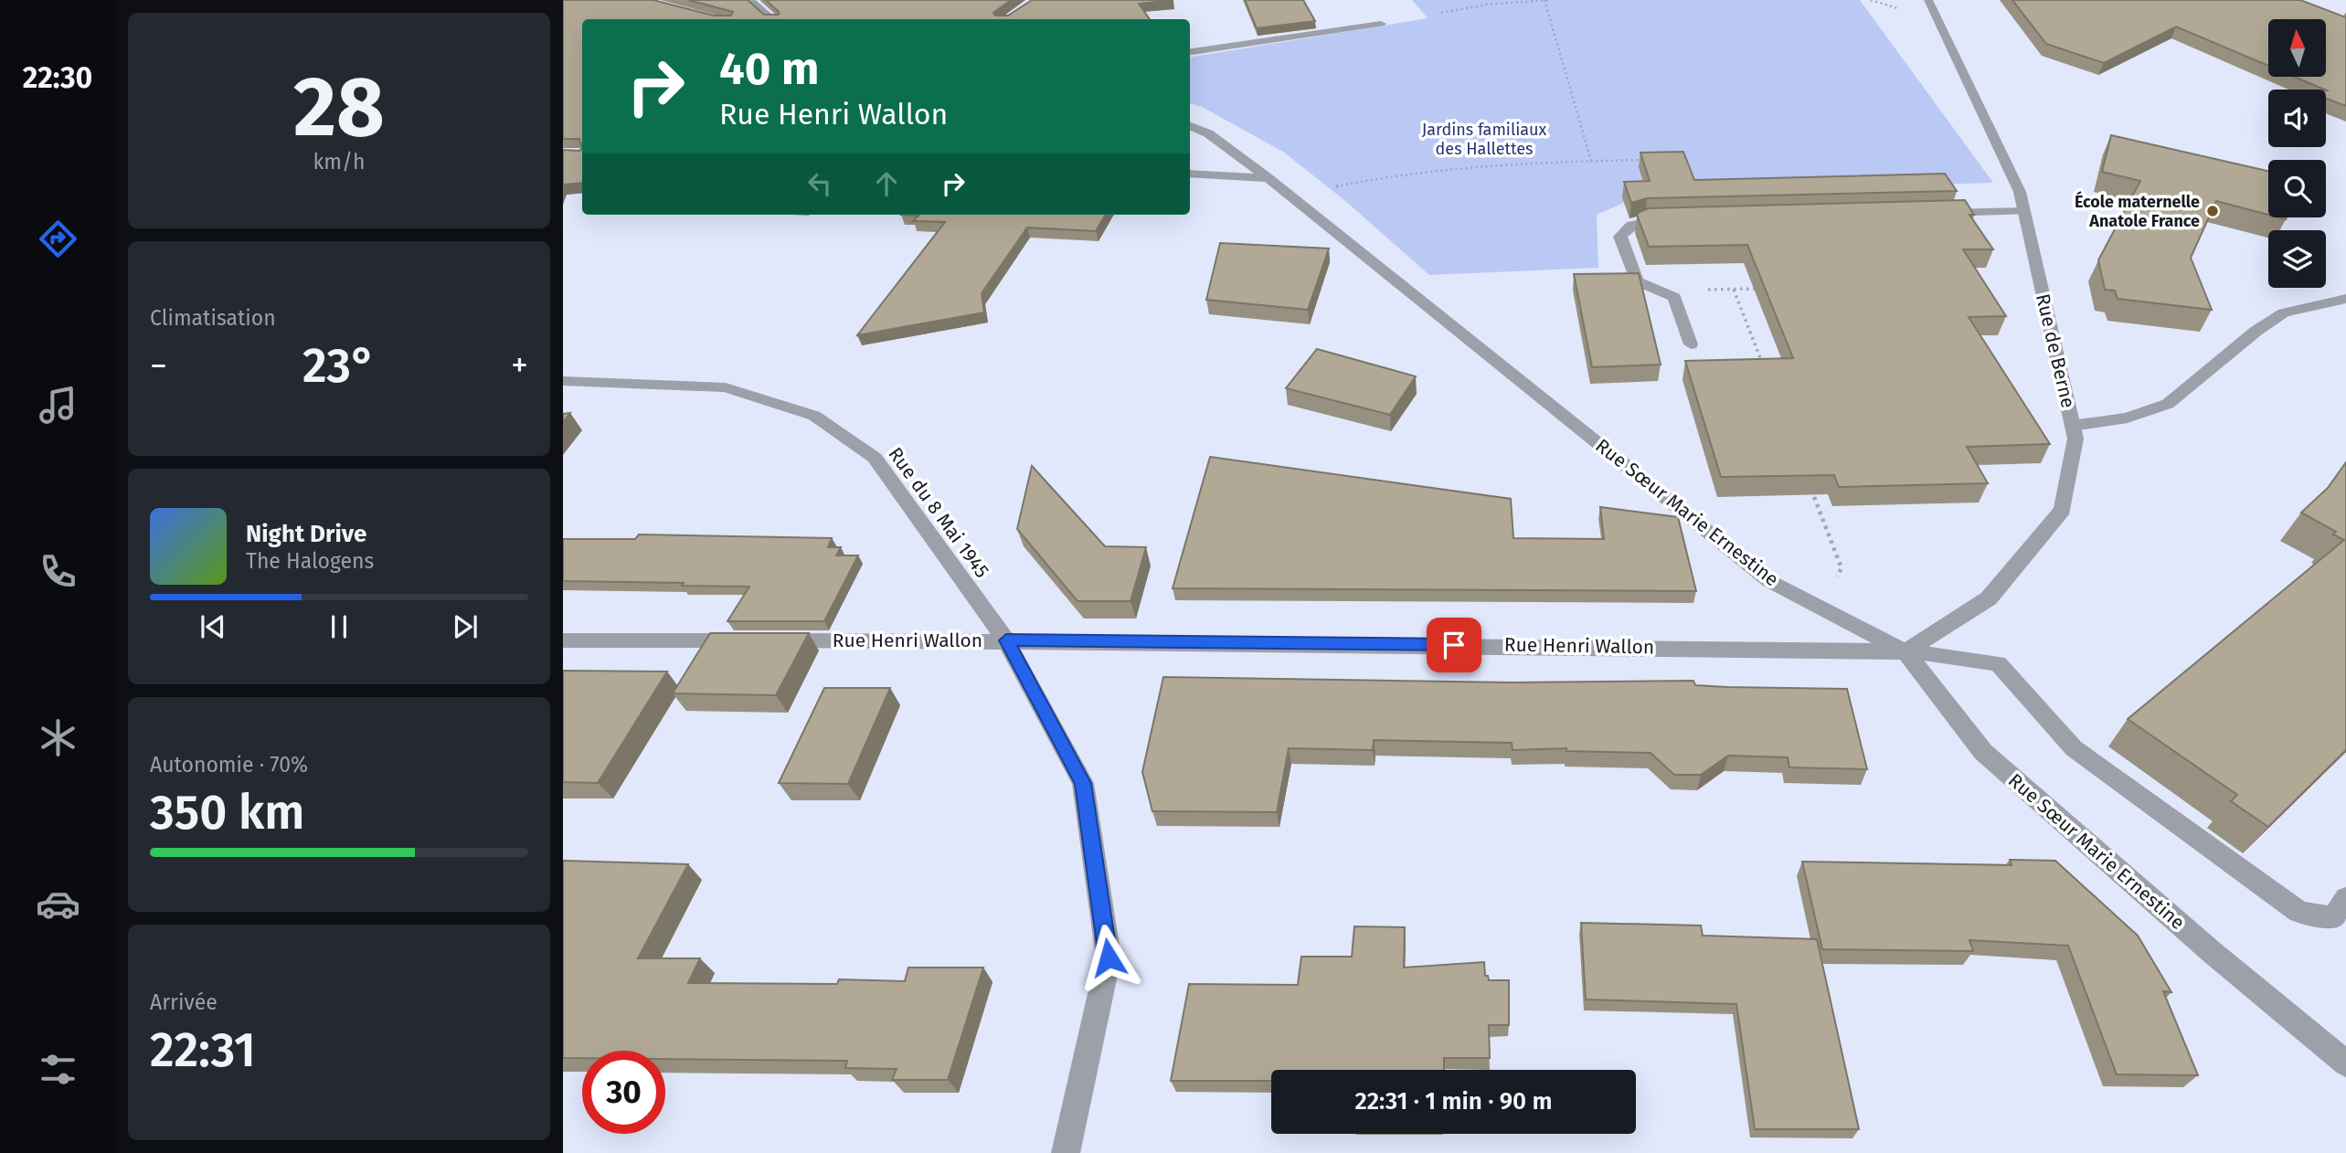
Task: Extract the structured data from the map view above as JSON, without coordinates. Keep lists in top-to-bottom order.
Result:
{
  "streets": {
    "street": [
      "Rue de Berne",
      "Rue du 8 Mai 1945",
      "Rue Sœur Marie Ernestine",
      "Rue Henri Wallon"
    ]
  },
  "crossings": [
    ["Rue de Berne", "Rue Sœur Marie Ernestine"],
    ["Rue de Berne", "Rue Henri Wallon"],
    ["Rue du 8 Mai 1945", "Rue Henri Wallon"],
    ["Rue Sœur Marie Ernestine", "Rue Henri Wallon"]
  ],
  "parks": ["Jardins familiaux des Hallettes"],
  "places": ["École maternelle Anatole France"],
  "north": "top",
  "page": {
    "tabs": "22:30",
    "tile": [
      ["28", "km/h"],
      "Climatisation",
      ["Autonomie · 70%", "350 km"],
      ["Arrivée", "22:31"]
    ],
    "turn": ["40 m", "Rue Henri Wallon"],
    "heat": ["−", "23°", "+"],
    "song": ["Night Drive", "The Halogens"],
    "limit": "30",
    "trip": "22:31 · 1 min · 90 m"
  }
}
